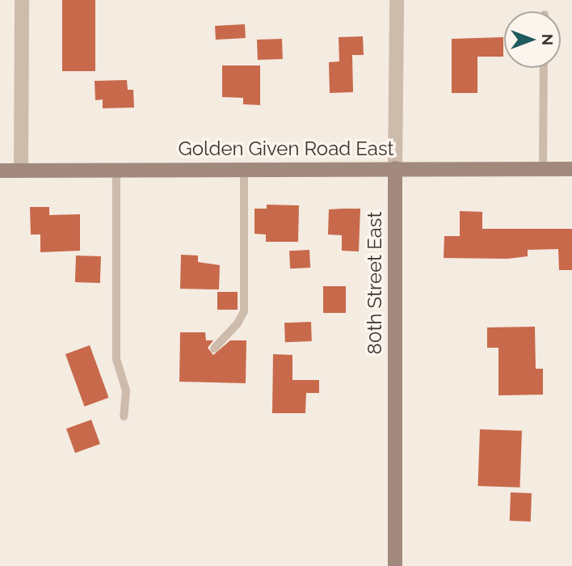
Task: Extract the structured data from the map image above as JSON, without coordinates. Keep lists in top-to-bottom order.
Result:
{
  "streets": {
    "street": ["Golden Given Road East", "80th Street East"]
  },
  "crossings": [
    ["Golden Given Road East", "80th Street East"]
  ],
  "north": "right"
}
